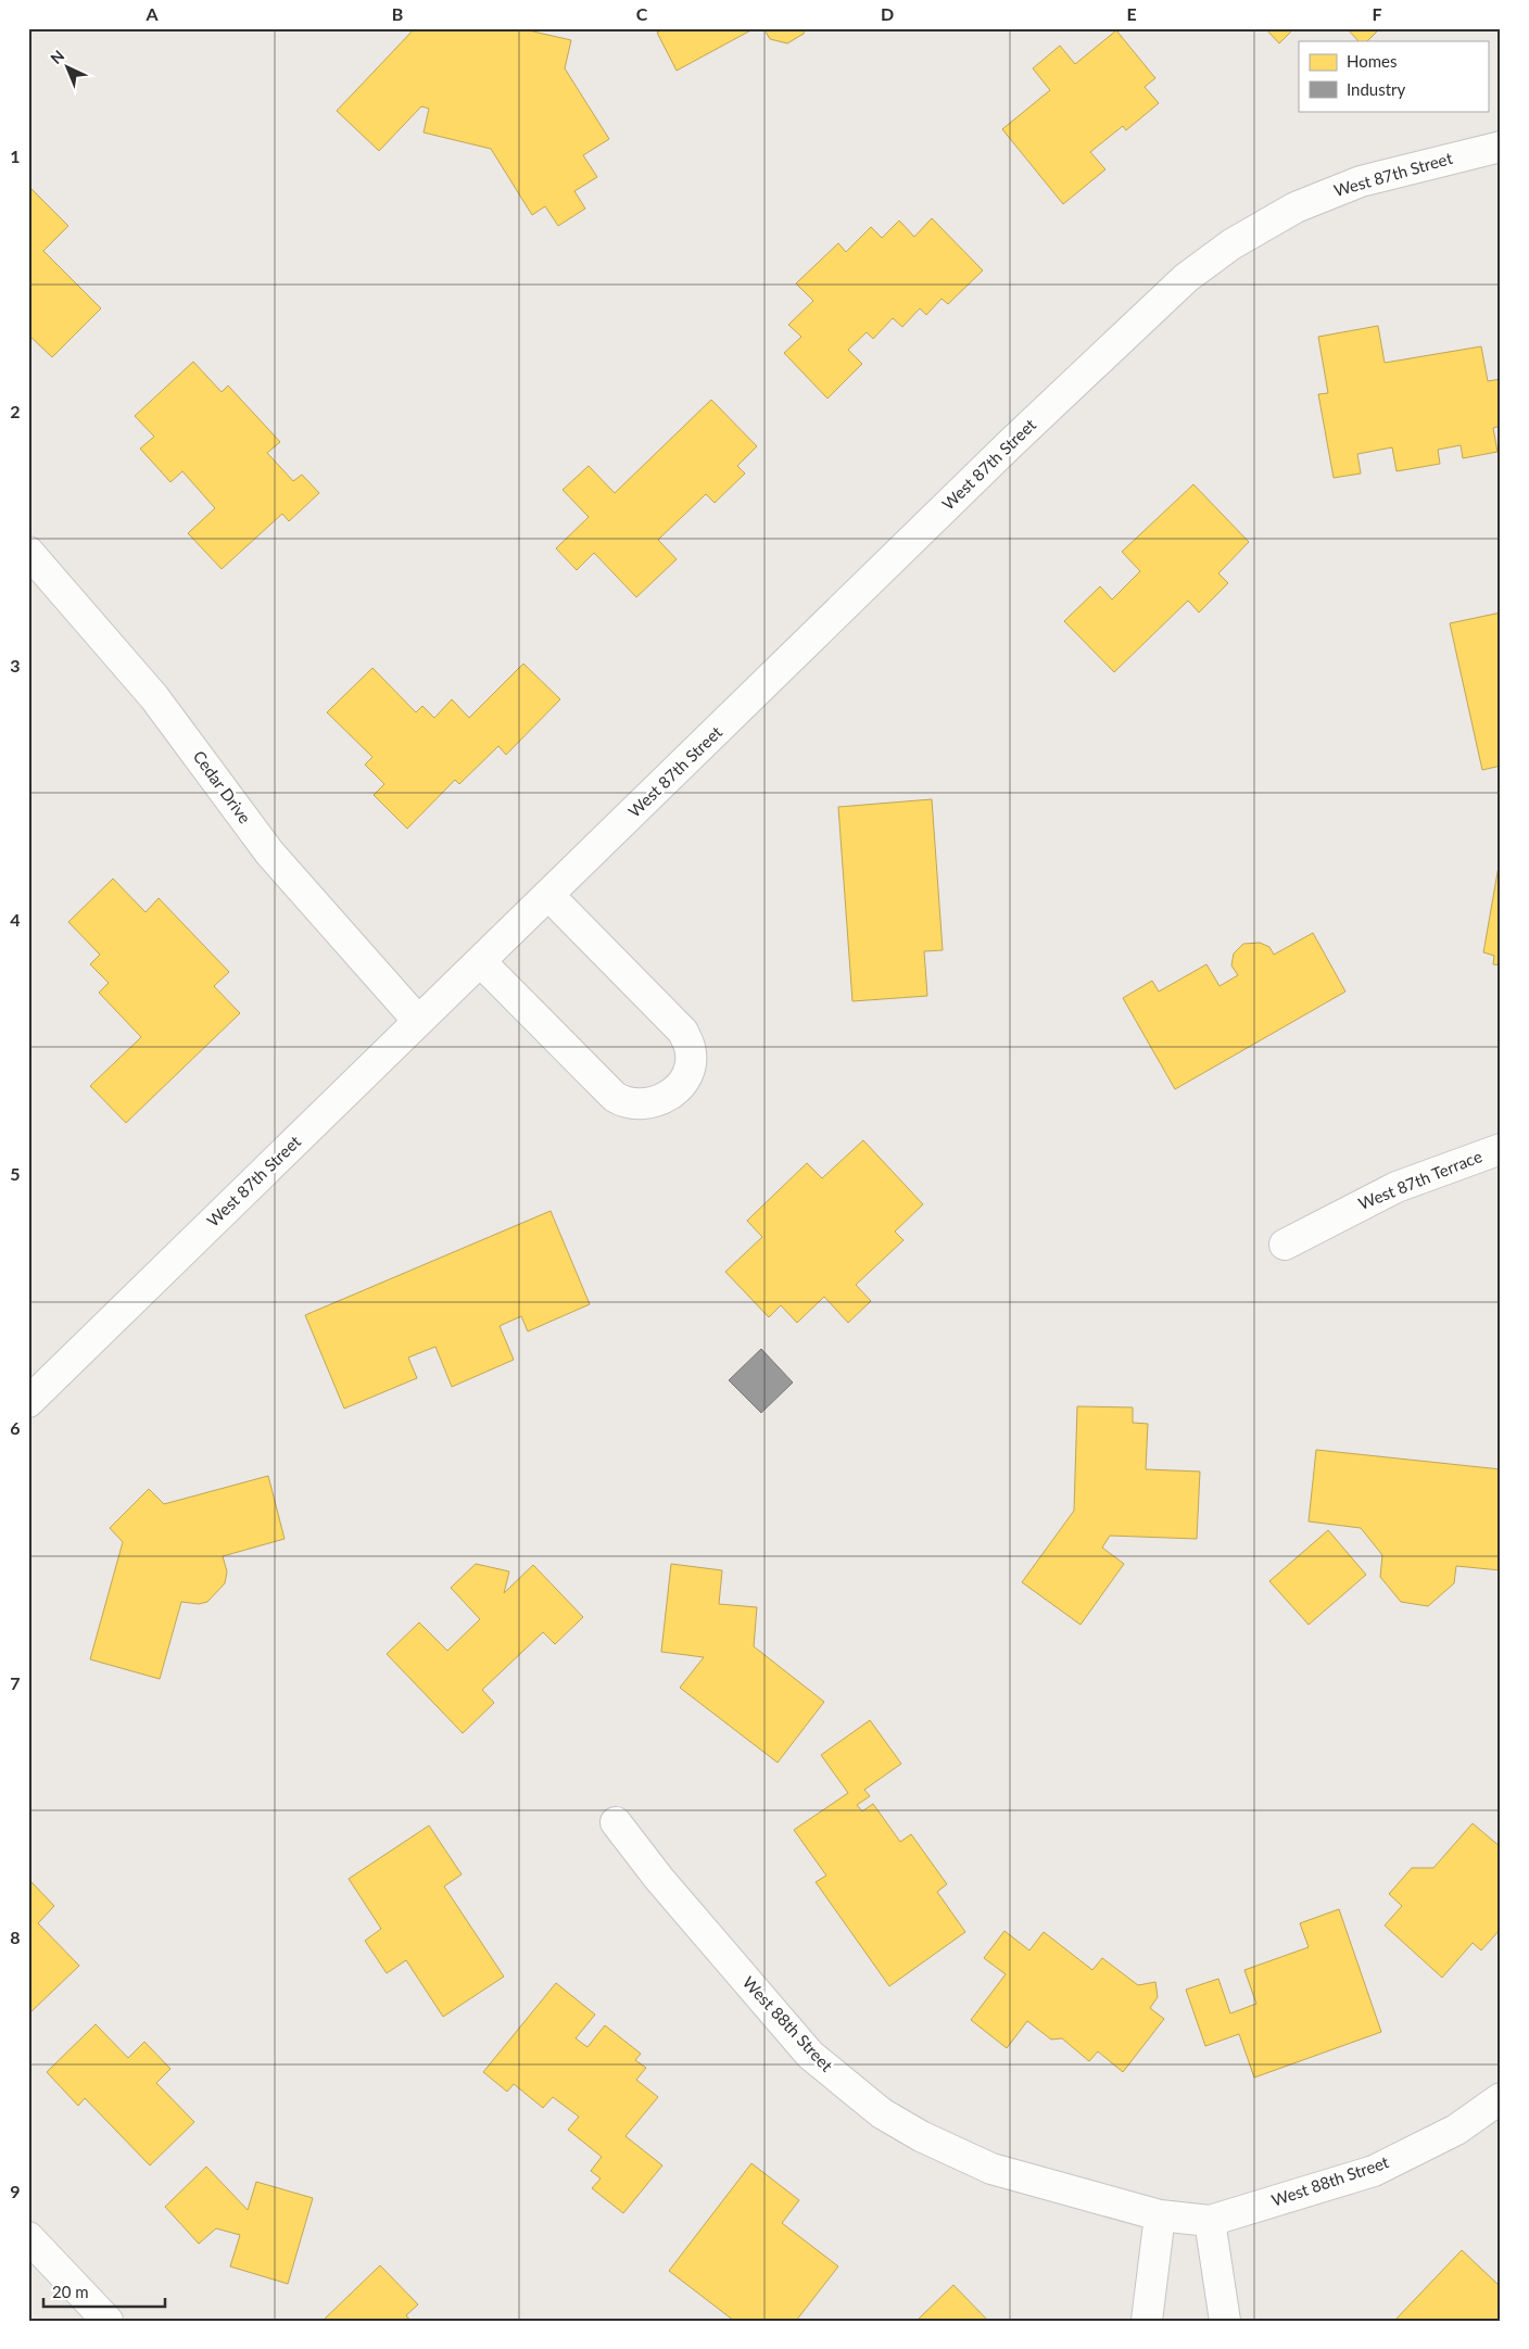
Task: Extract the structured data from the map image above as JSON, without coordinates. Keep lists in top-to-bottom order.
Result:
{
  "streets": {
    "street": [
      "West 87th Street",
      "Cedar Drive",
      "West 87th Terrace",
      "West 88th Street"
    ]
  },
  "crossings": [
    ["West 87th Street", "Cedar Drive"]
  ],
  "legend": ["Homes", "Industry"],
  "scale_bar": "20 m",
  "north": "top left",
  "grid": {
    "columns": [
      "A",
      "B",
      "C",
      "D",
      "E",
      "F"
    ],
    "rows": [
      "1",
      "2",
      "3",
      "4",
      "5",
      "6",
      "7",
      "8",
      "9"
    ]
  }
}
